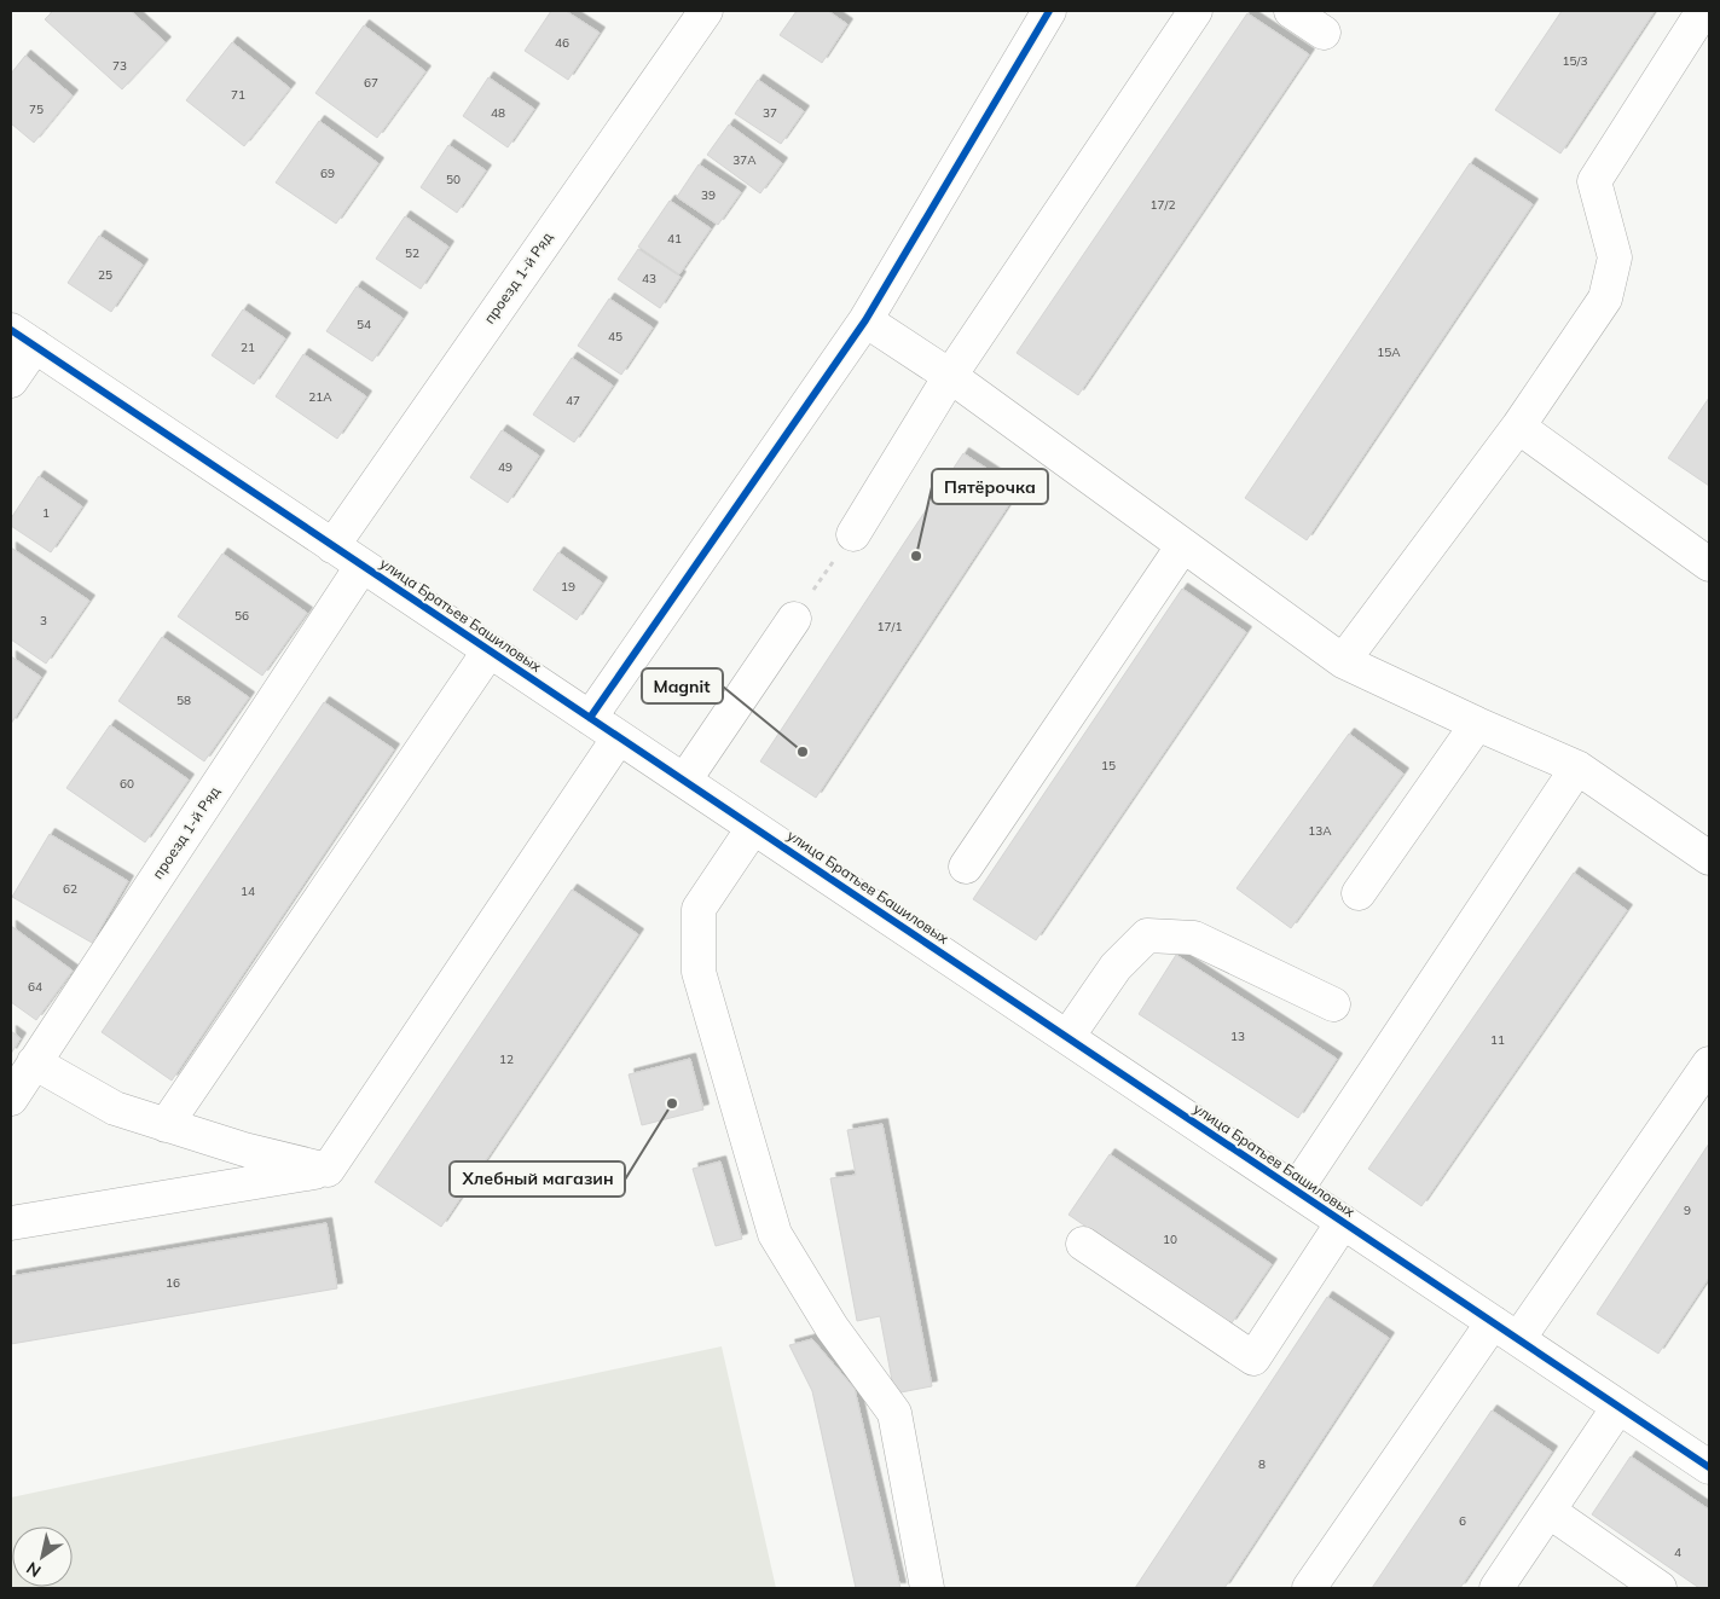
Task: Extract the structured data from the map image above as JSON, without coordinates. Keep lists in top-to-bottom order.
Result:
{
  "streets": {
    "street": ["проезд 1-й Ряд", "улица Братьев Башиловых"]
  },
  "crossings": [
    ["проезд 1-й Ряд", "улица Братьев Башиловых"]
  ],
  "places": ["Пятёрочка", "Magnit", "Хлебный магазин"],
  "house_numbers": [
    "46",
    "15/3",
    "73",
    "67",
    "71",
    "75",
    "48",
    "37",
    "37А",
    "69",
    "50",
    "39",
    "17/2",
    "41",
    "52",
    "25",
    "43",
    "54",
    "45",
    "21",
    "15А",
    "21А",
    "47",
    "49",
    "1",
    "19",
    "56",
    "3",
    "17/1",
    "58",
    "15",
    "60",
    "13А",
    "62",
    "14",
    "64",
    "13",
    "11",
    "12",
    "9",
    "10",
    "16",
    "8",
    "6",
    "4"
  ],
  "north": "bottom left"
}
